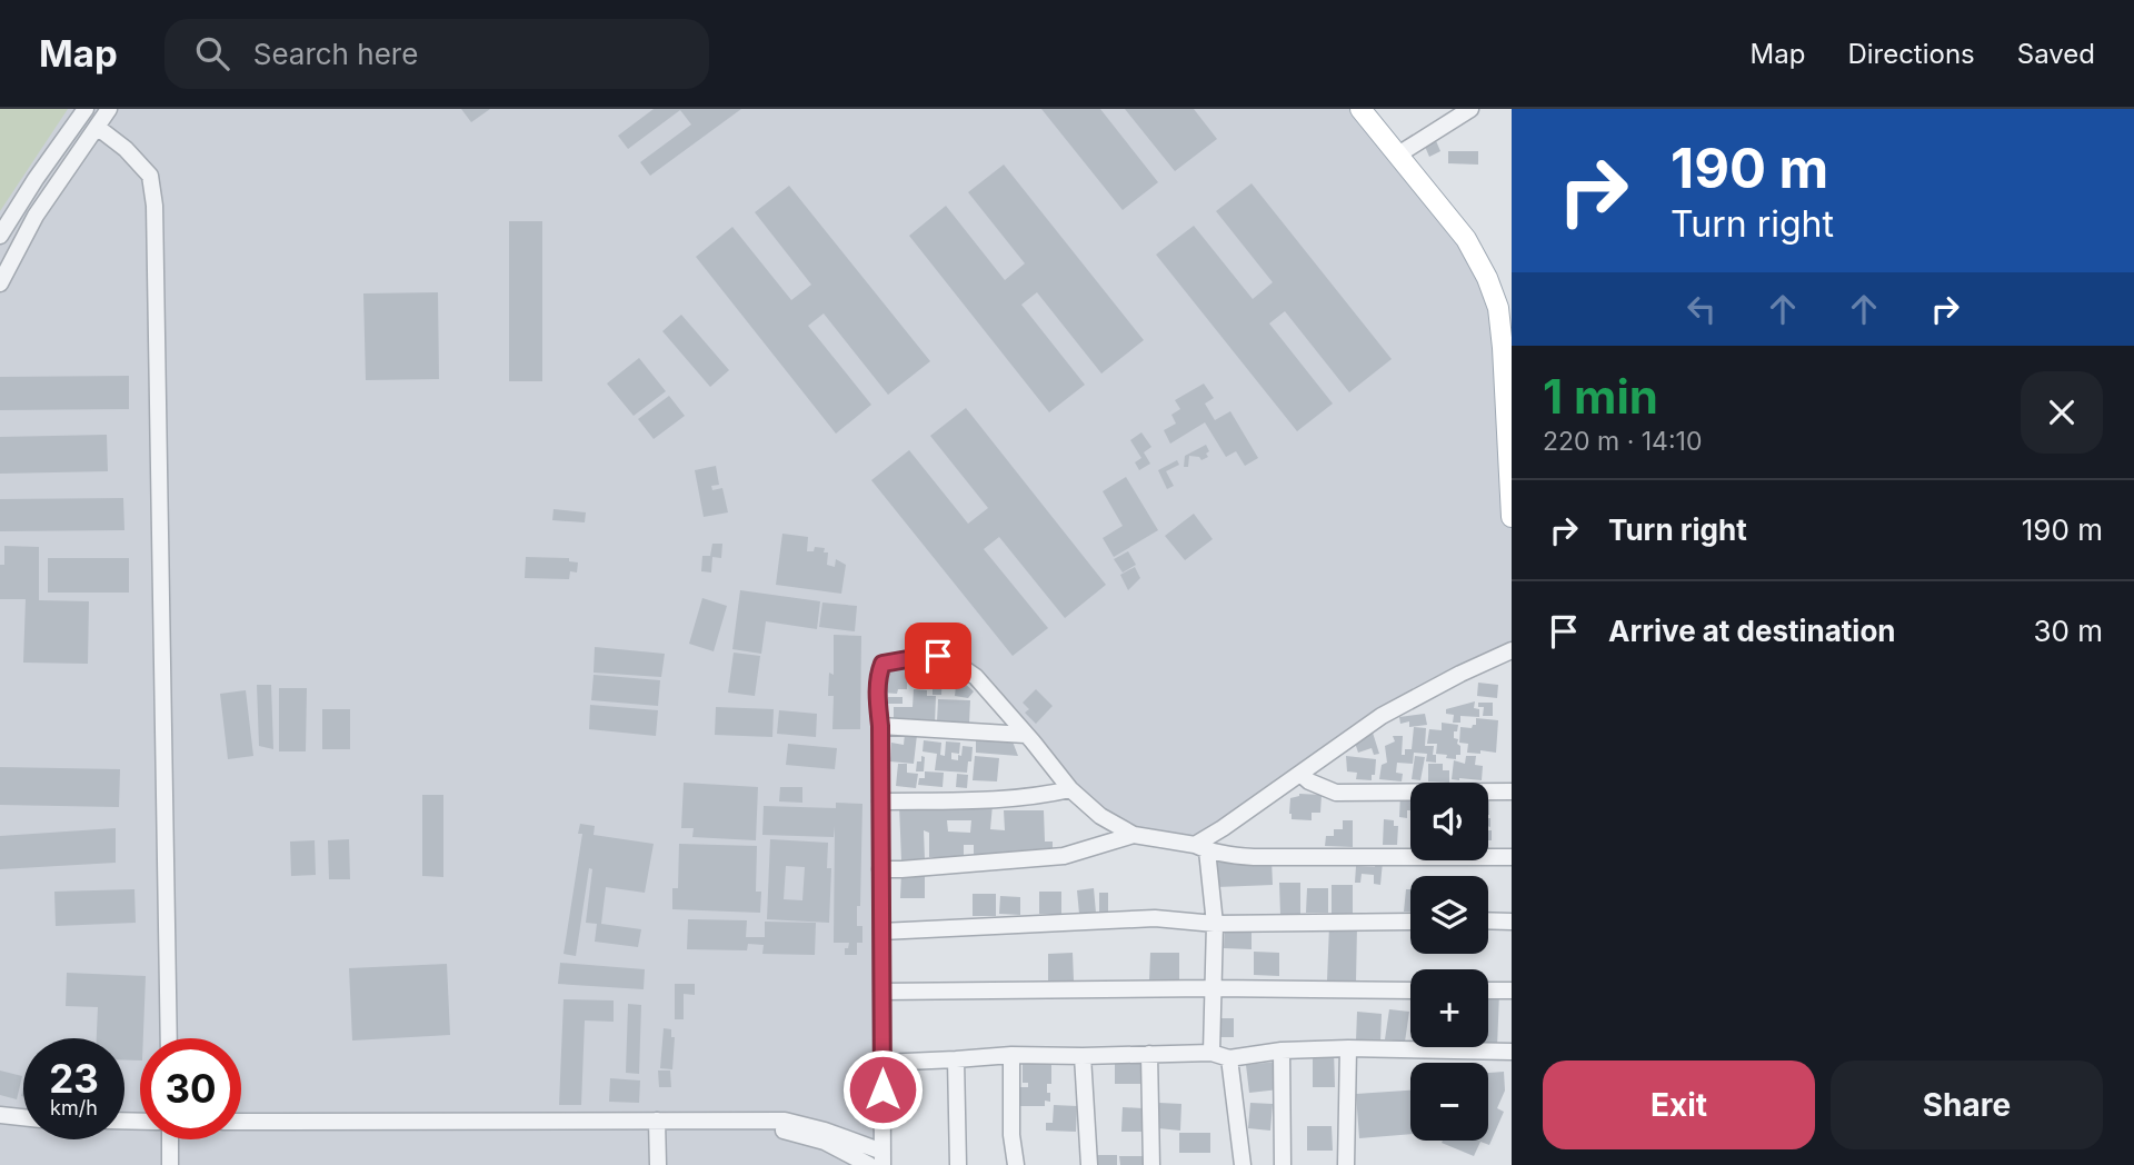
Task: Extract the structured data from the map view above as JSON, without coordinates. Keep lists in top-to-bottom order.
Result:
{
  "page": {
    "header": "Map",
    "search": "Search here",
    "nav": ["Map", "Directions", "Saved"],
    "turn": ["190 m", "Turn right"],
    "heading": ["1 min", "220 m · 14:10"],
    "list": [
      {
        "name": "Turn right",
        "value": "190 m"
      },
      {
        "name": "Arrive at destination",
        "value": "30 m"
      }
    ],
    "map_buttons": ["+", "−"],
    "speed": "23 km/h",
    "limit": "30",
    "buttons": ["Exit", "Share"]
  }
}
